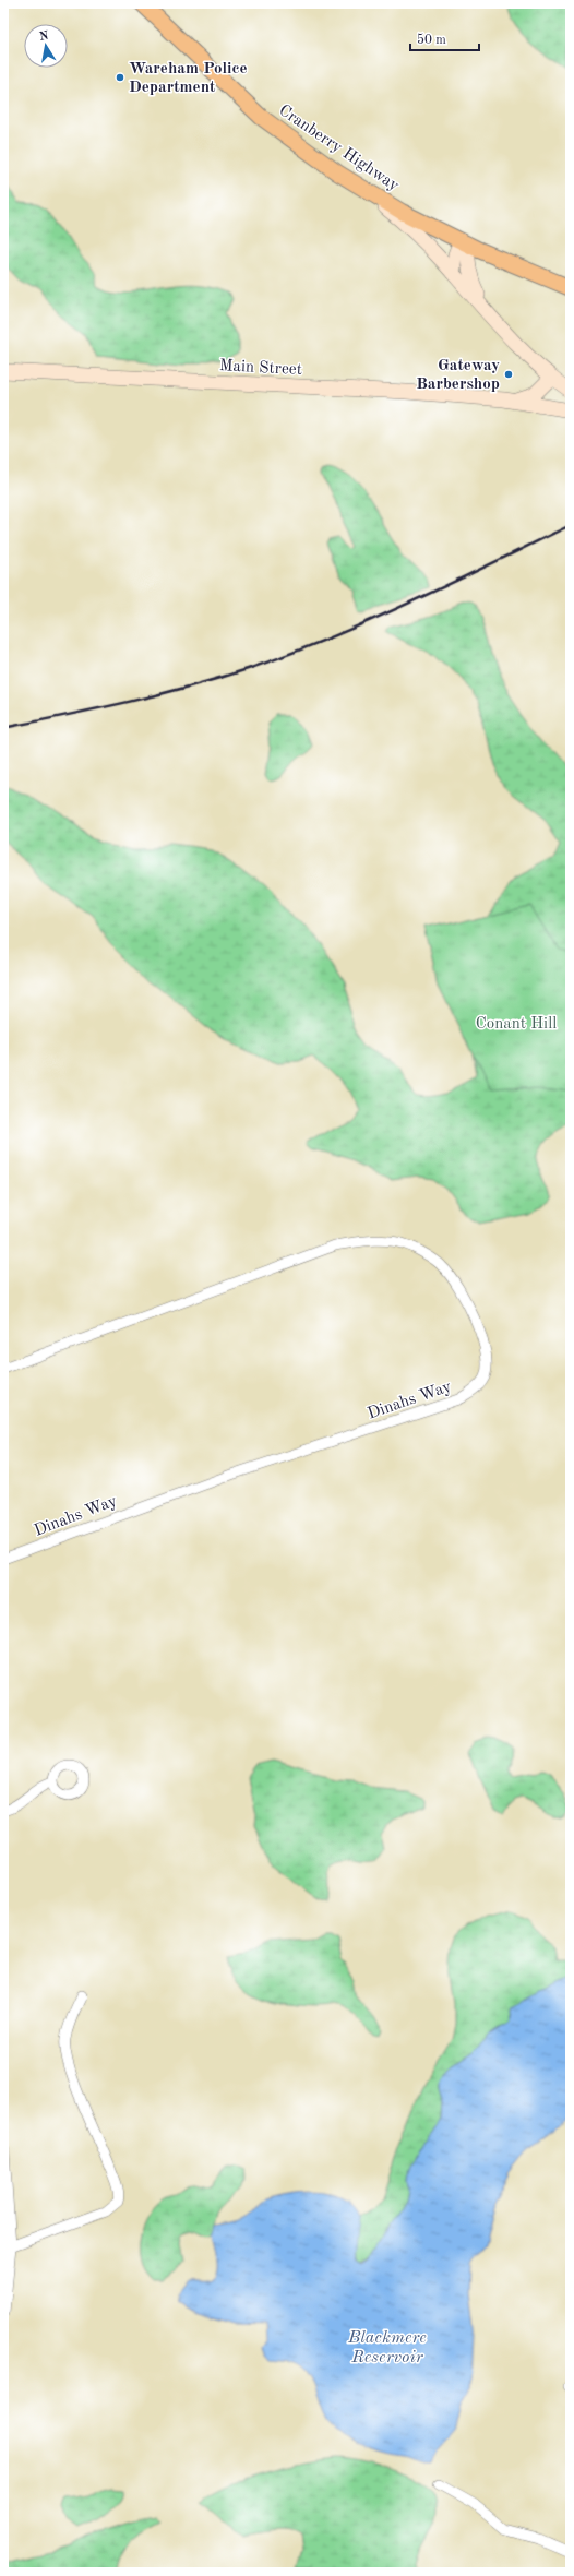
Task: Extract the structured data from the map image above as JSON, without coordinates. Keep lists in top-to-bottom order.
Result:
{
  "streets": {
    "main road": ["Cranberry Highway", "Main Street"],
    "street": ["Dinahs Way"]
  },
  "water": ["Blackmere Reservoir"],
  "parks": ["Conant Hill"],
  "places": ["Wareham Police Department", "Gateway Barbershop"],
  "scale_bar": "50 m",
  "north": "top"
}
